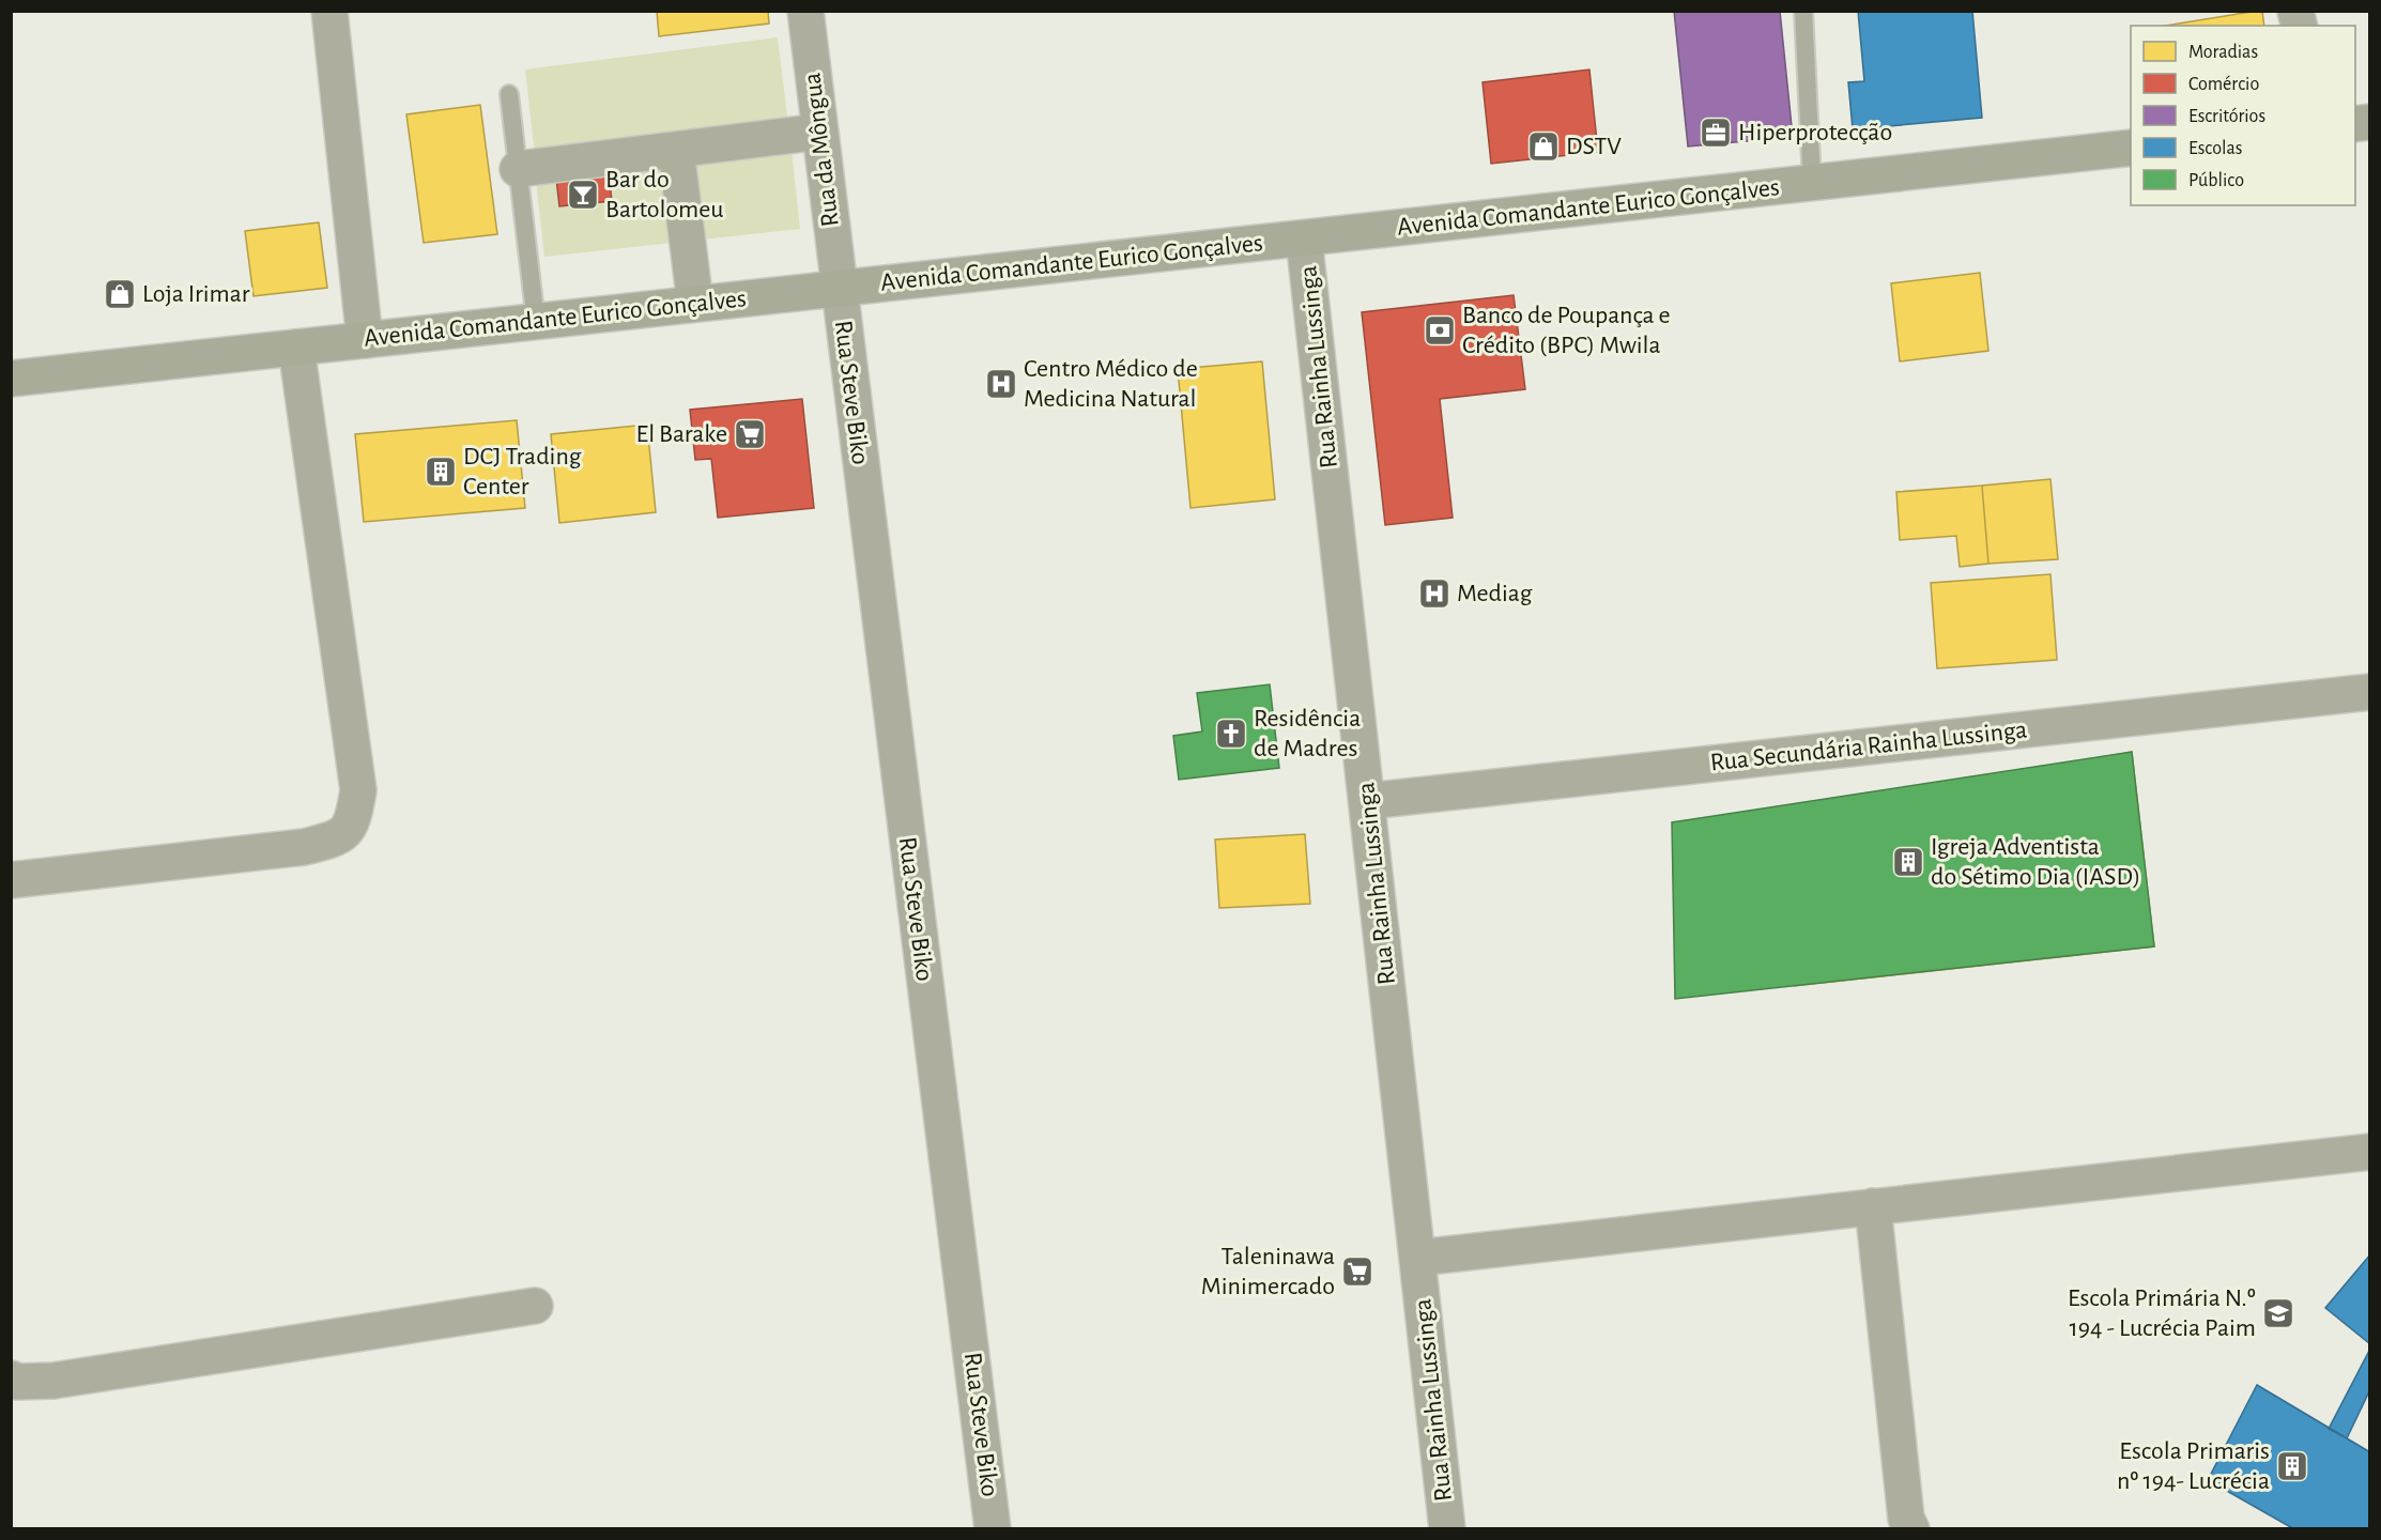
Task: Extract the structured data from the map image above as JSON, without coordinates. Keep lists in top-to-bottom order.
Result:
{
  "streets": {
    "main road": ["Avenida Comandante Eurico Gonçalves"],
    "street": [
      "Rua da Môngua",
      "Rua Rainha Lussinga",
      "Rua Steve Biko",
      "Rua Secundária Rainha Lussinga"
    ]
  },
  "crossings": [
    ["Rua da Môngua", "Avenida Comandante Eurico Gonçalves"],
    ["Rua da Môngua", "Rua Steve Biko"],
    ["Avenida Comandante Eurico Gonçalves", "Rua Rainha Lussinga"],
    ["Avenida Comandante Eurico Gonçalves", "Rua Steve Biko"],
    ["Rua Rainha Lussinga", "Rua Secundária Rainha Lussinga"]
  ],
  "places": {
    "office": ["Hiperprotecção"],
    "shop": ["DSTV", "Loja Irimar"],
    "bar": ["Bar do Bartolomeu"],
    "bank": ["Banco de Poupança e Crédito (BPC) Mwila"],
    "hospital": ["Centro Médico de Medicina Natural", "Mediag"],
    "supermarket": ["El Barake", "Taleninawa Minimercado"],
    "building": ["DCJ Trading Center", "Igreja Adventista do Sétimo Dia (IASD)", "Escola Primaris nº 194- Lucrécia"],
    "church": ["Residência de Madres"],
    "school or university": ["Escola Primária N.º 194 - Lucrécia Paim"]
  },
  "legend": [
    "Moradias",
    "Comércio",
    "Escritórios",
    "Escolas",
    "Público"
  ]
}
